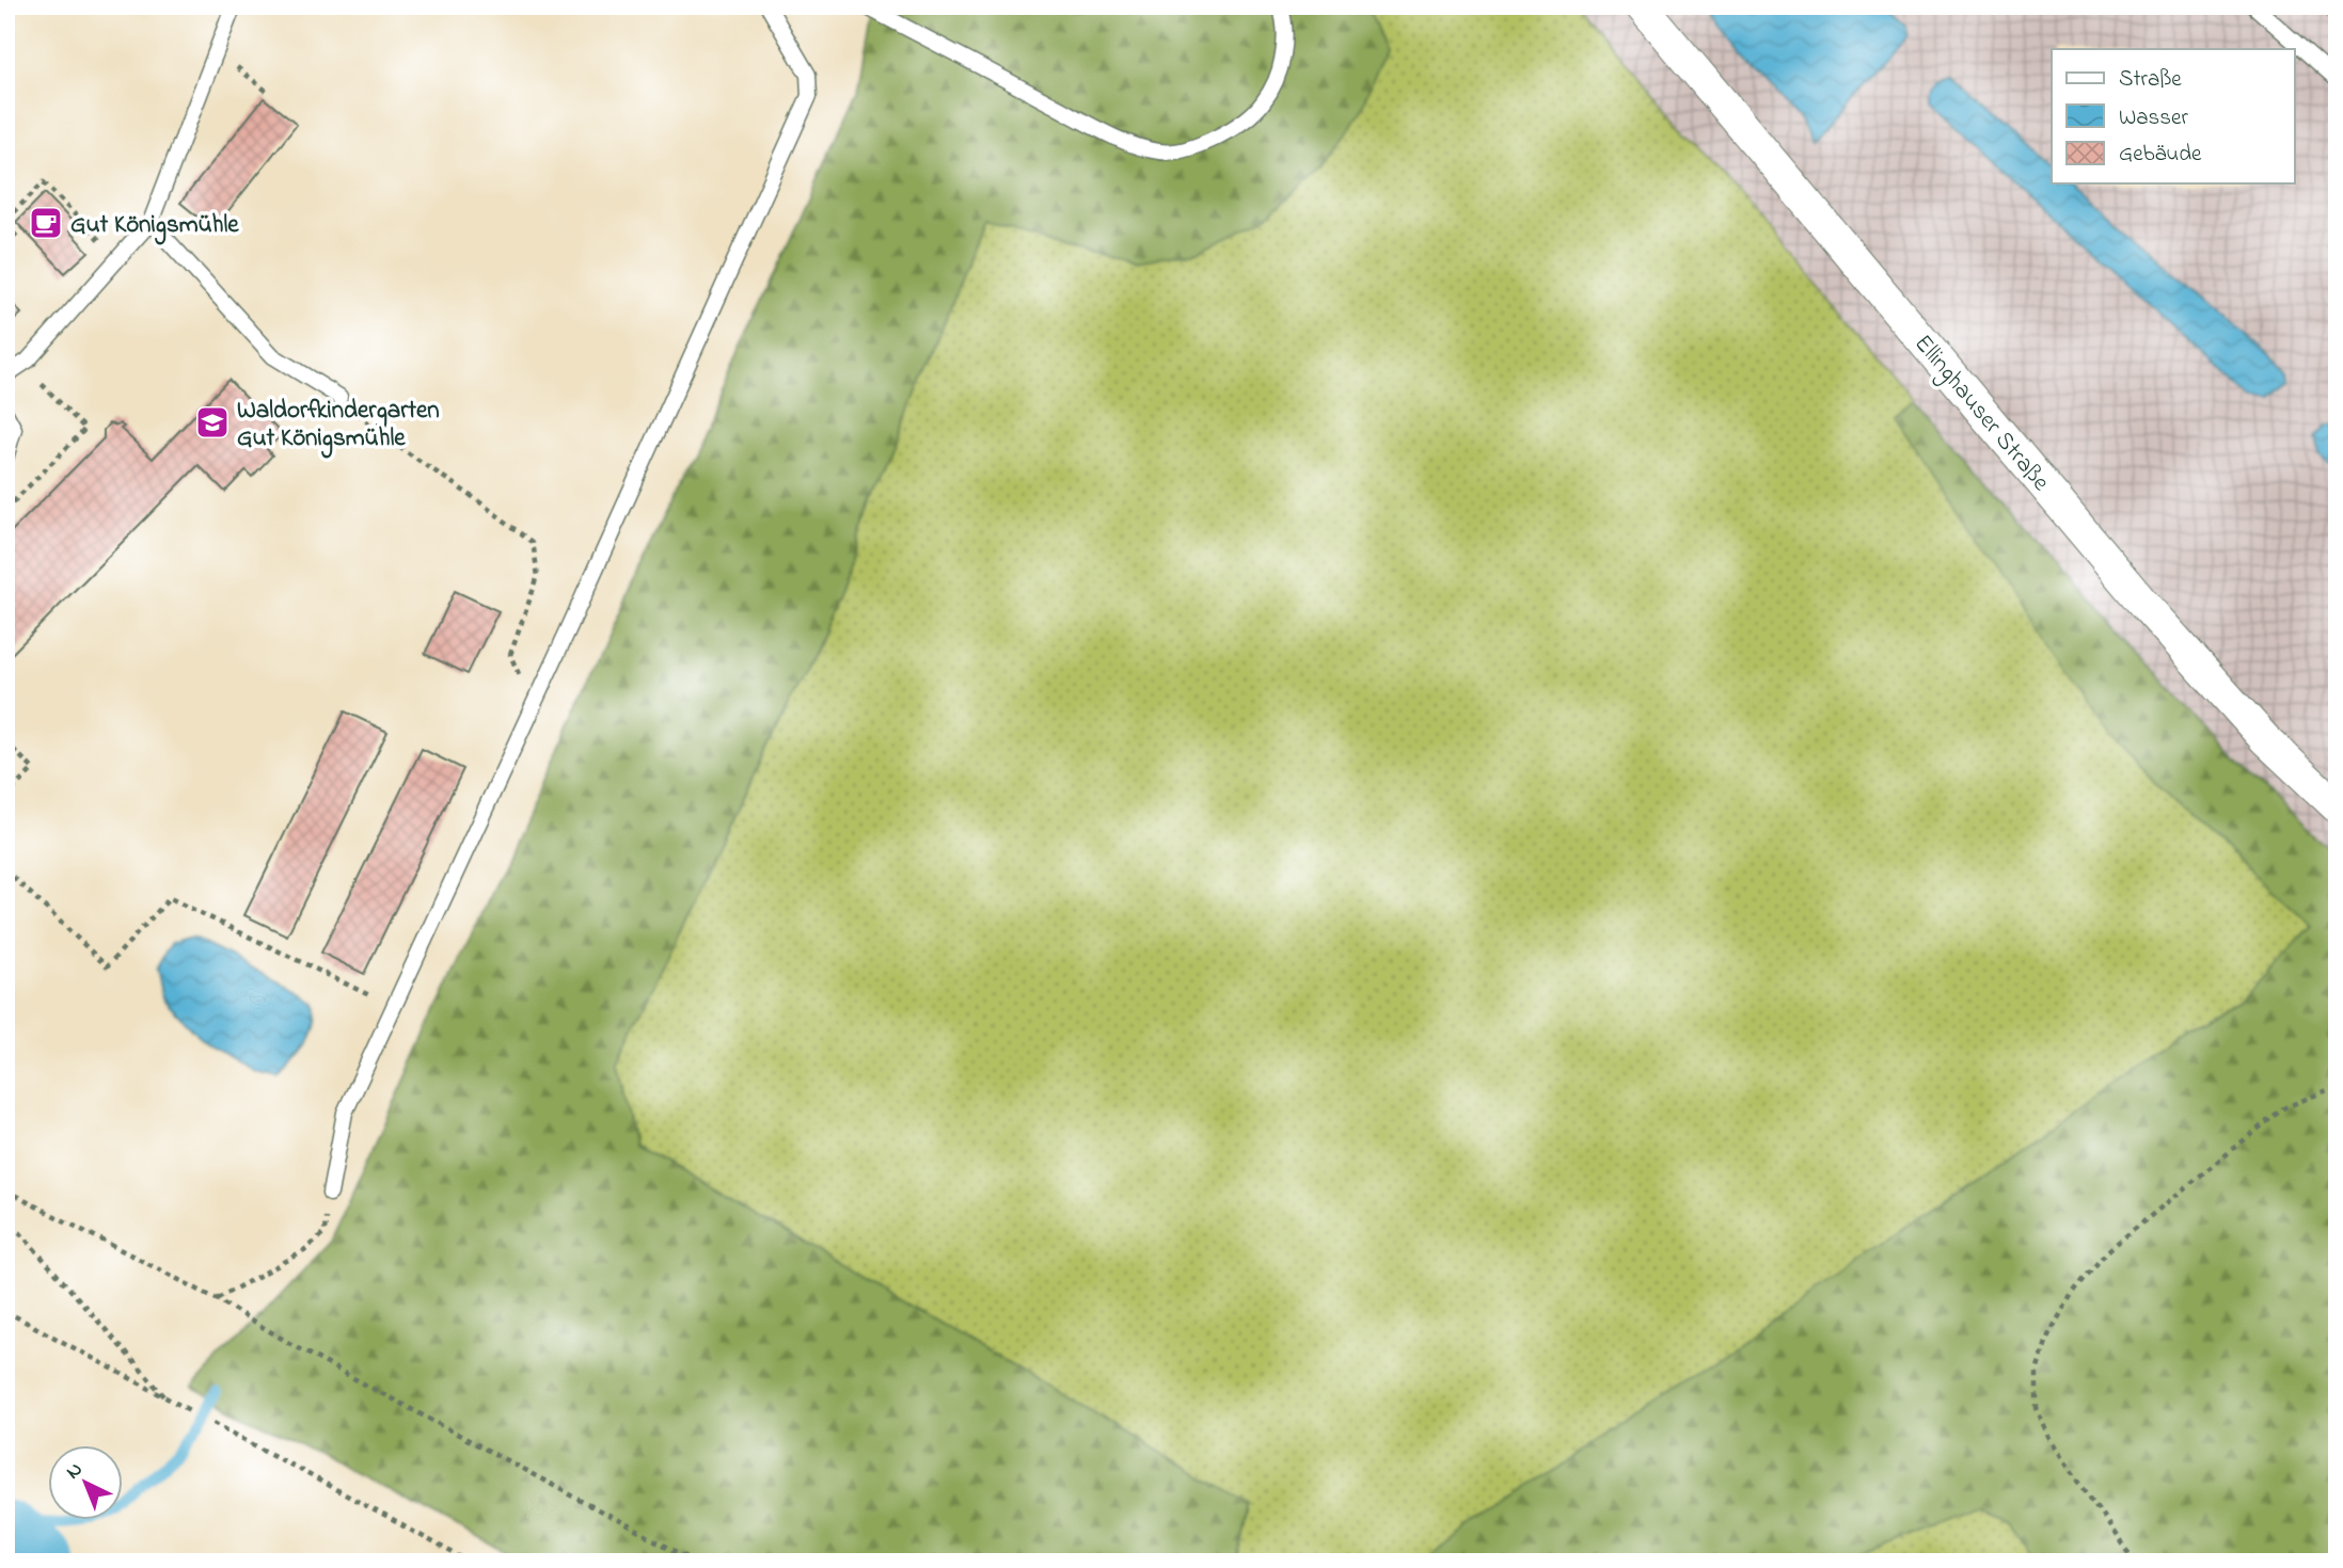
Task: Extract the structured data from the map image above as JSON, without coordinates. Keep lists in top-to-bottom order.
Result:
{
  "streets": {
    "street": ["Ellinghauser Straße"]
  },
  "places": {
    "cafe": ["Gut Königsmühle"],
    "school or university": ["Waldorfkindergarten Gut Königsmühle"]
  },
  "legend": ["Straße", "Wasser", "Gebäude"],
  "north": "top left"
}
